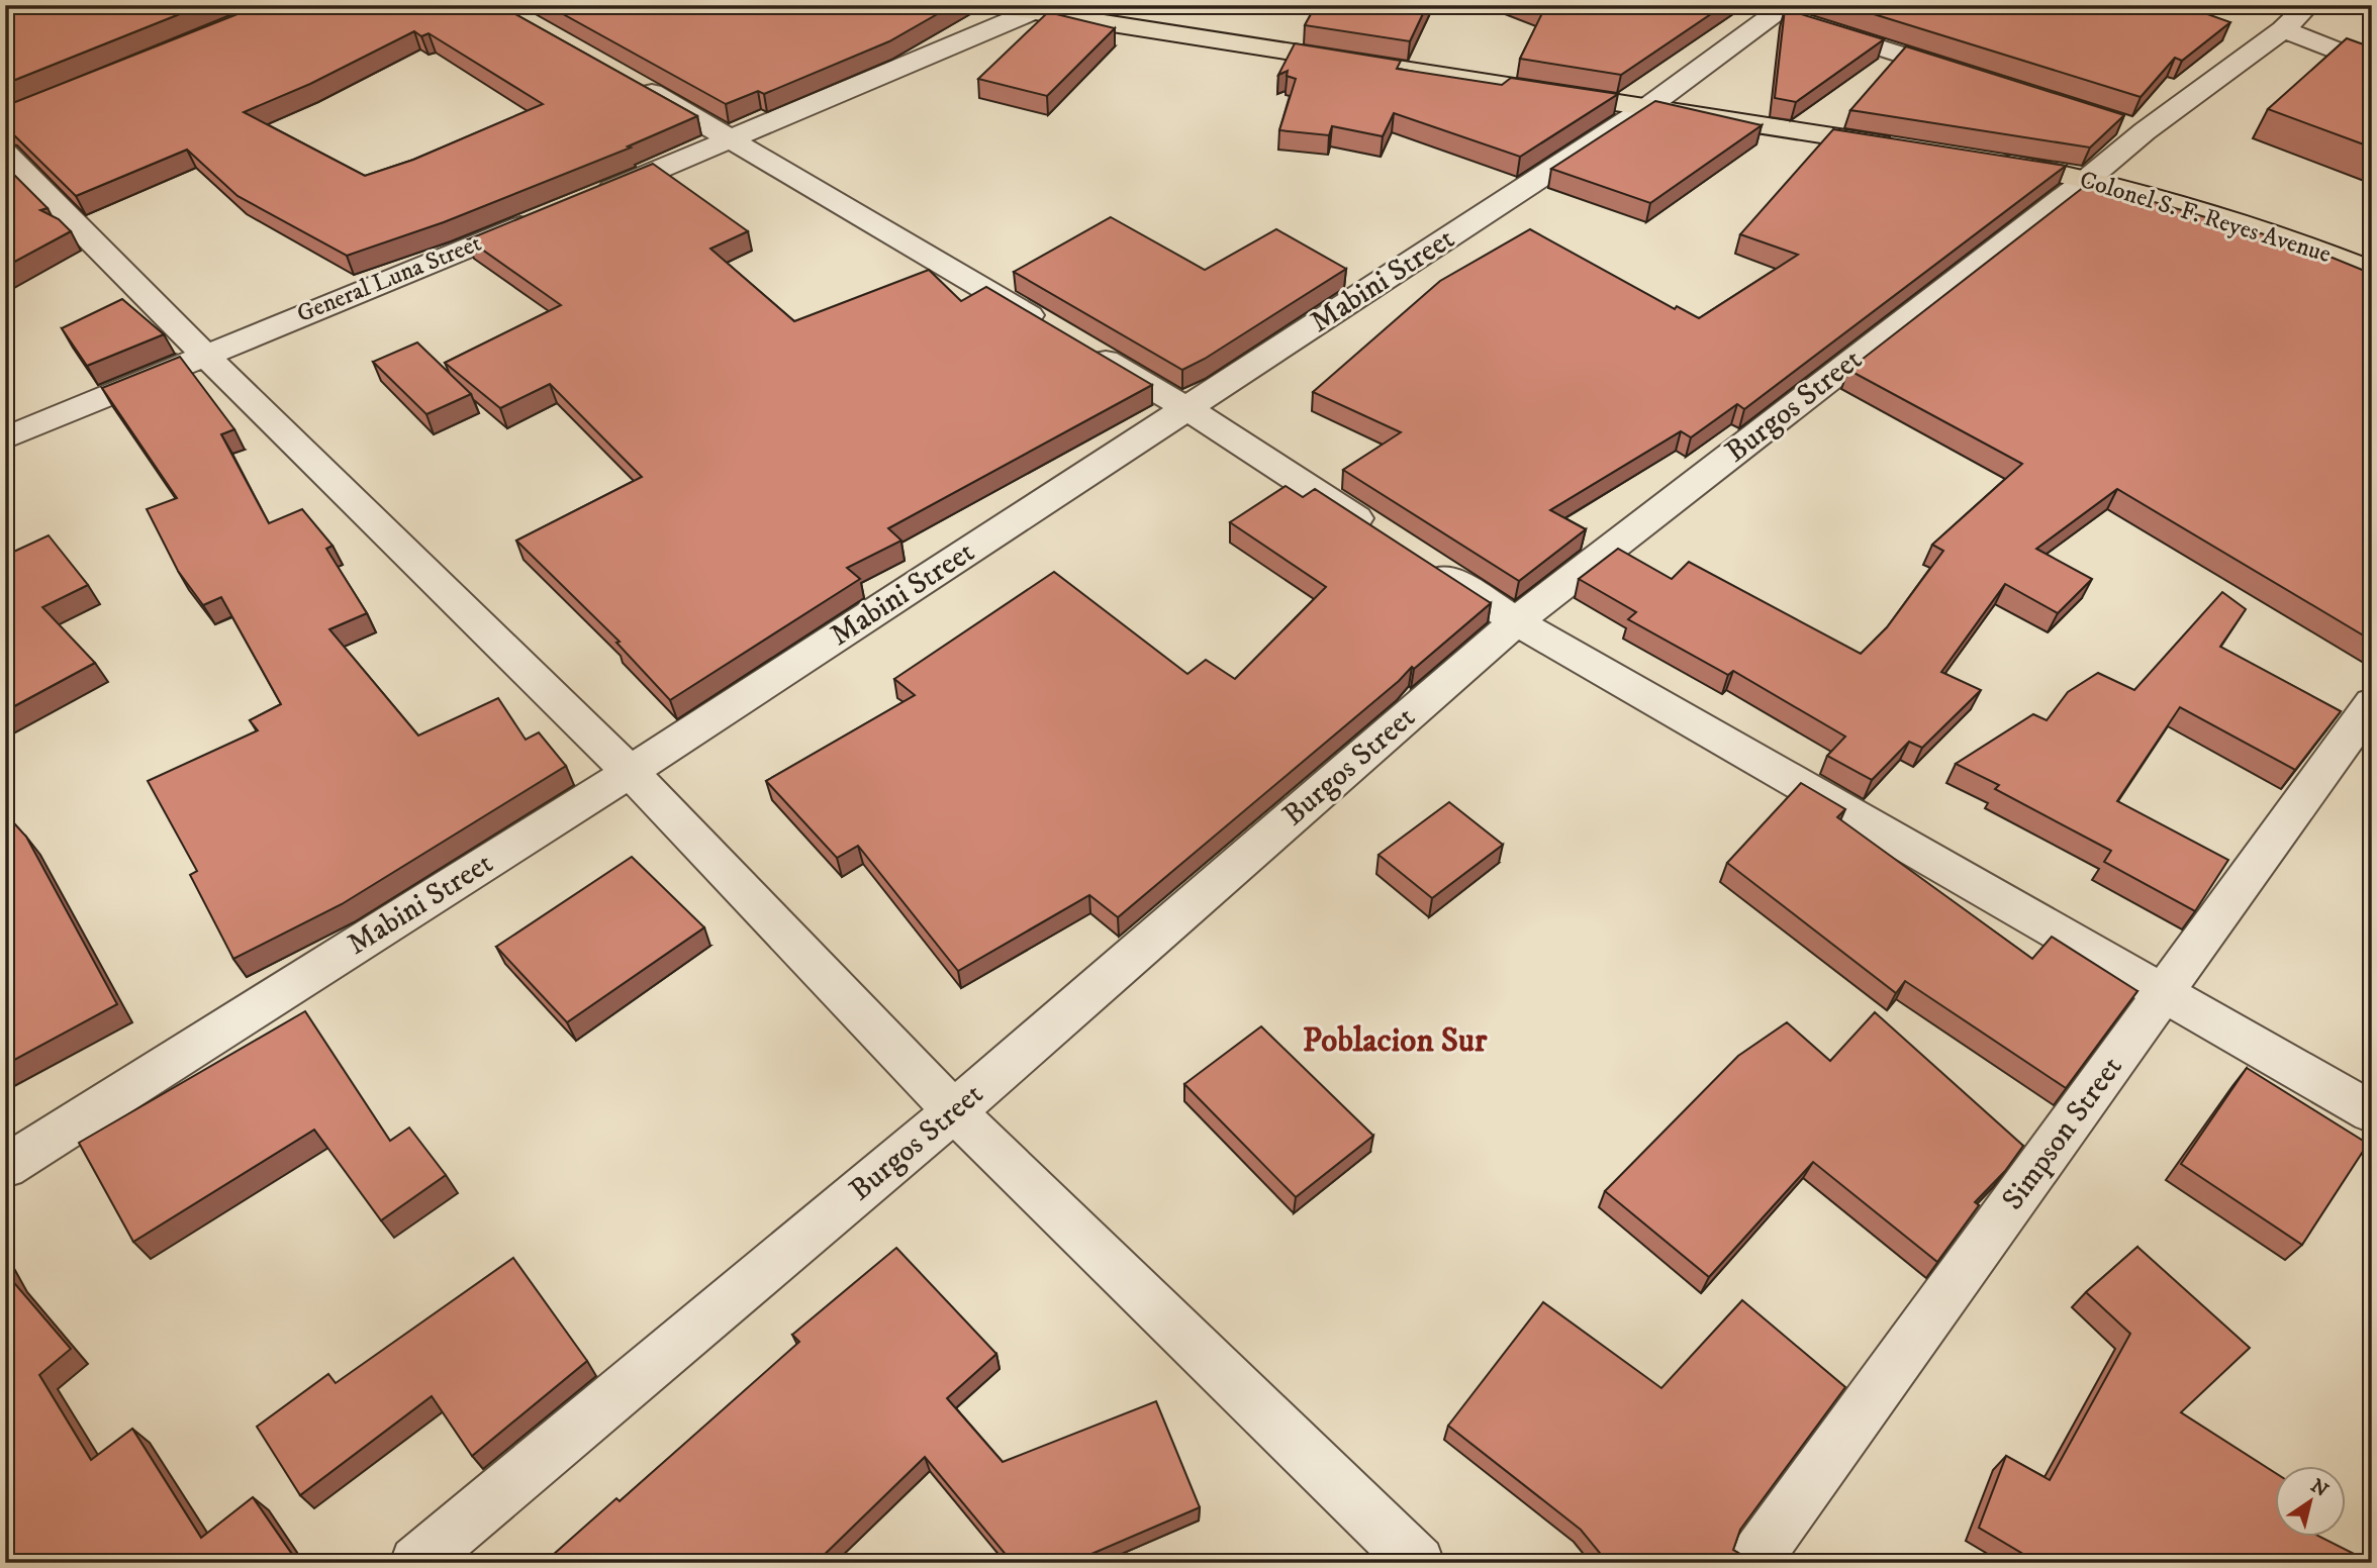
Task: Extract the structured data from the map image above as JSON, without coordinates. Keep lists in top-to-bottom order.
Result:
{
  "streets": {
    "main road": ["Colonel S. F. Reyes Avenue"],
    "street": [
      "General Luna Street",
      "Mabini Street",
      "Burgos Street",
      "Simpson Street"
    ]
  },
  "crossings": [
    ["Colonel S. F. Reyes Avenue", "Burgos Street"]
  ],
  "districts": ["Poblacion Sur"],
  "north": "top right"
}
